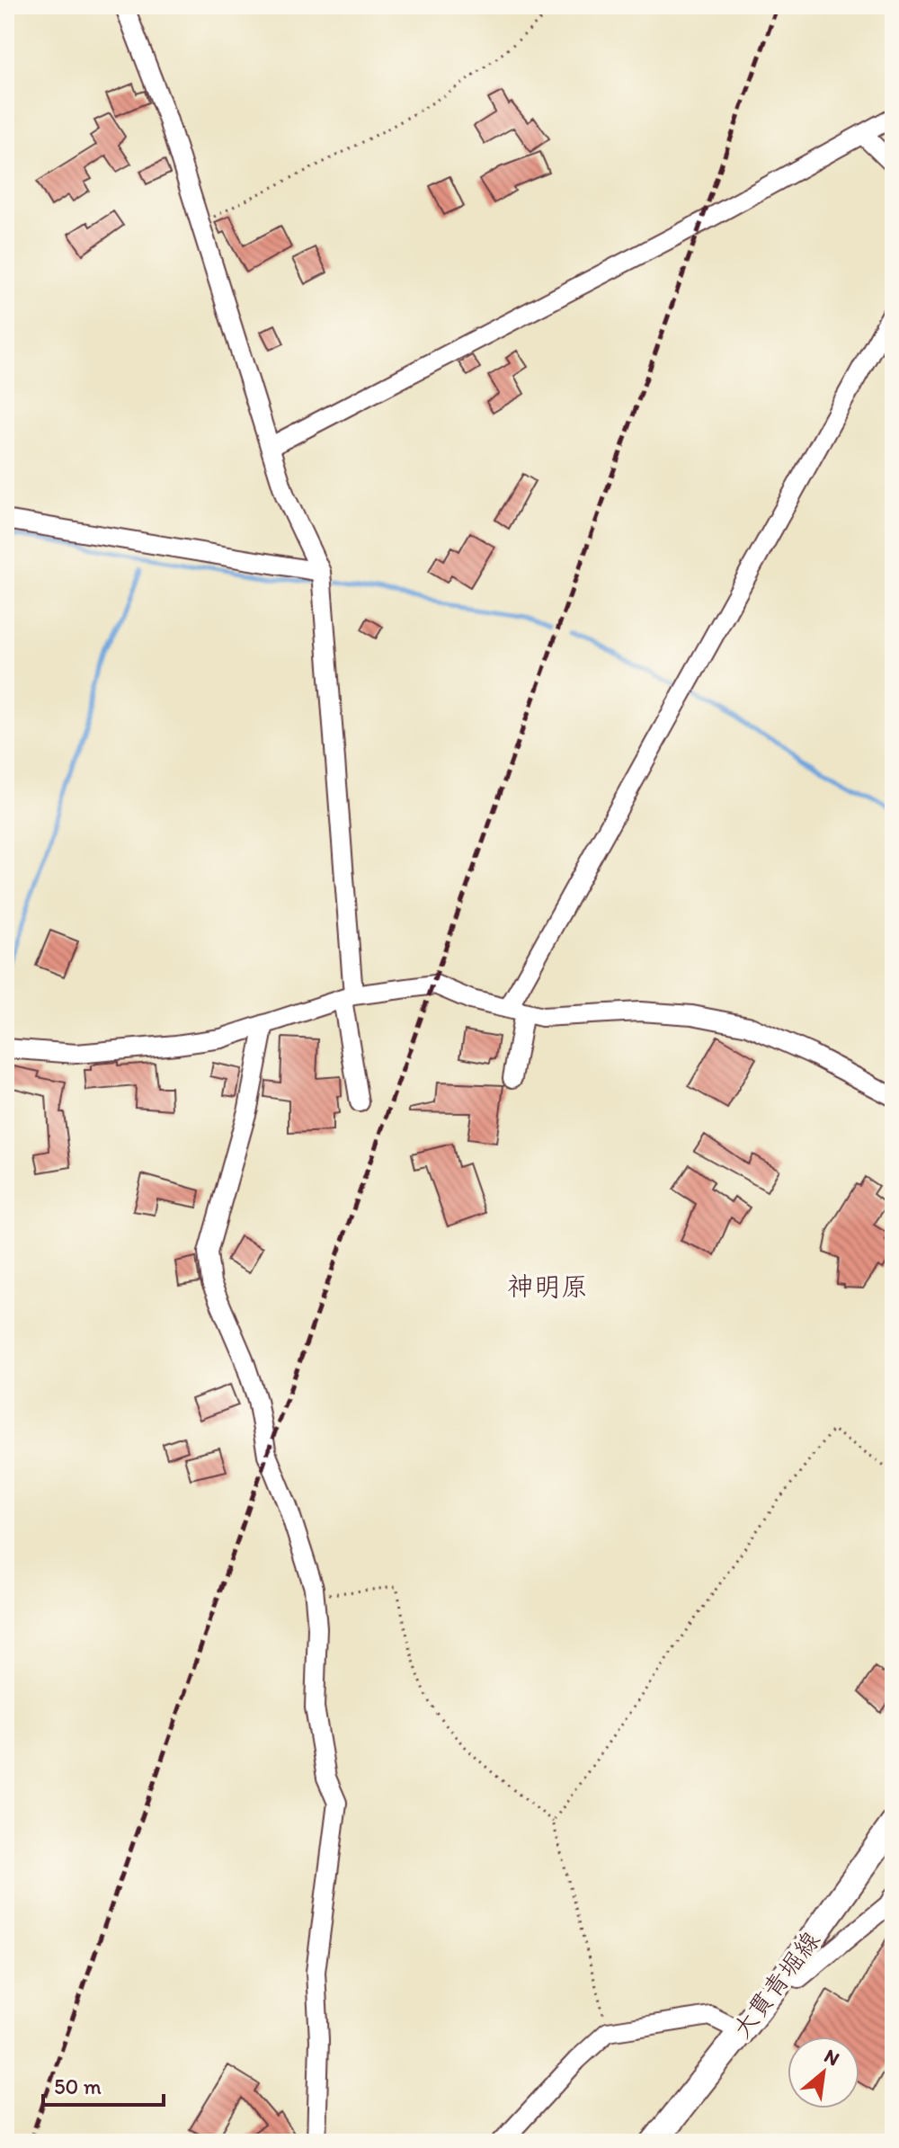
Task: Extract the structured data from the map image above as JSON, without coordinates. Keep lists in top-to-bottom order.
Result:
{
  "streets": {
    "main road": ["大貫青堀線"]
  },
  "districts": ["神明原"],
  "scale_bar": "50 m",
  "north": "top right"
}
